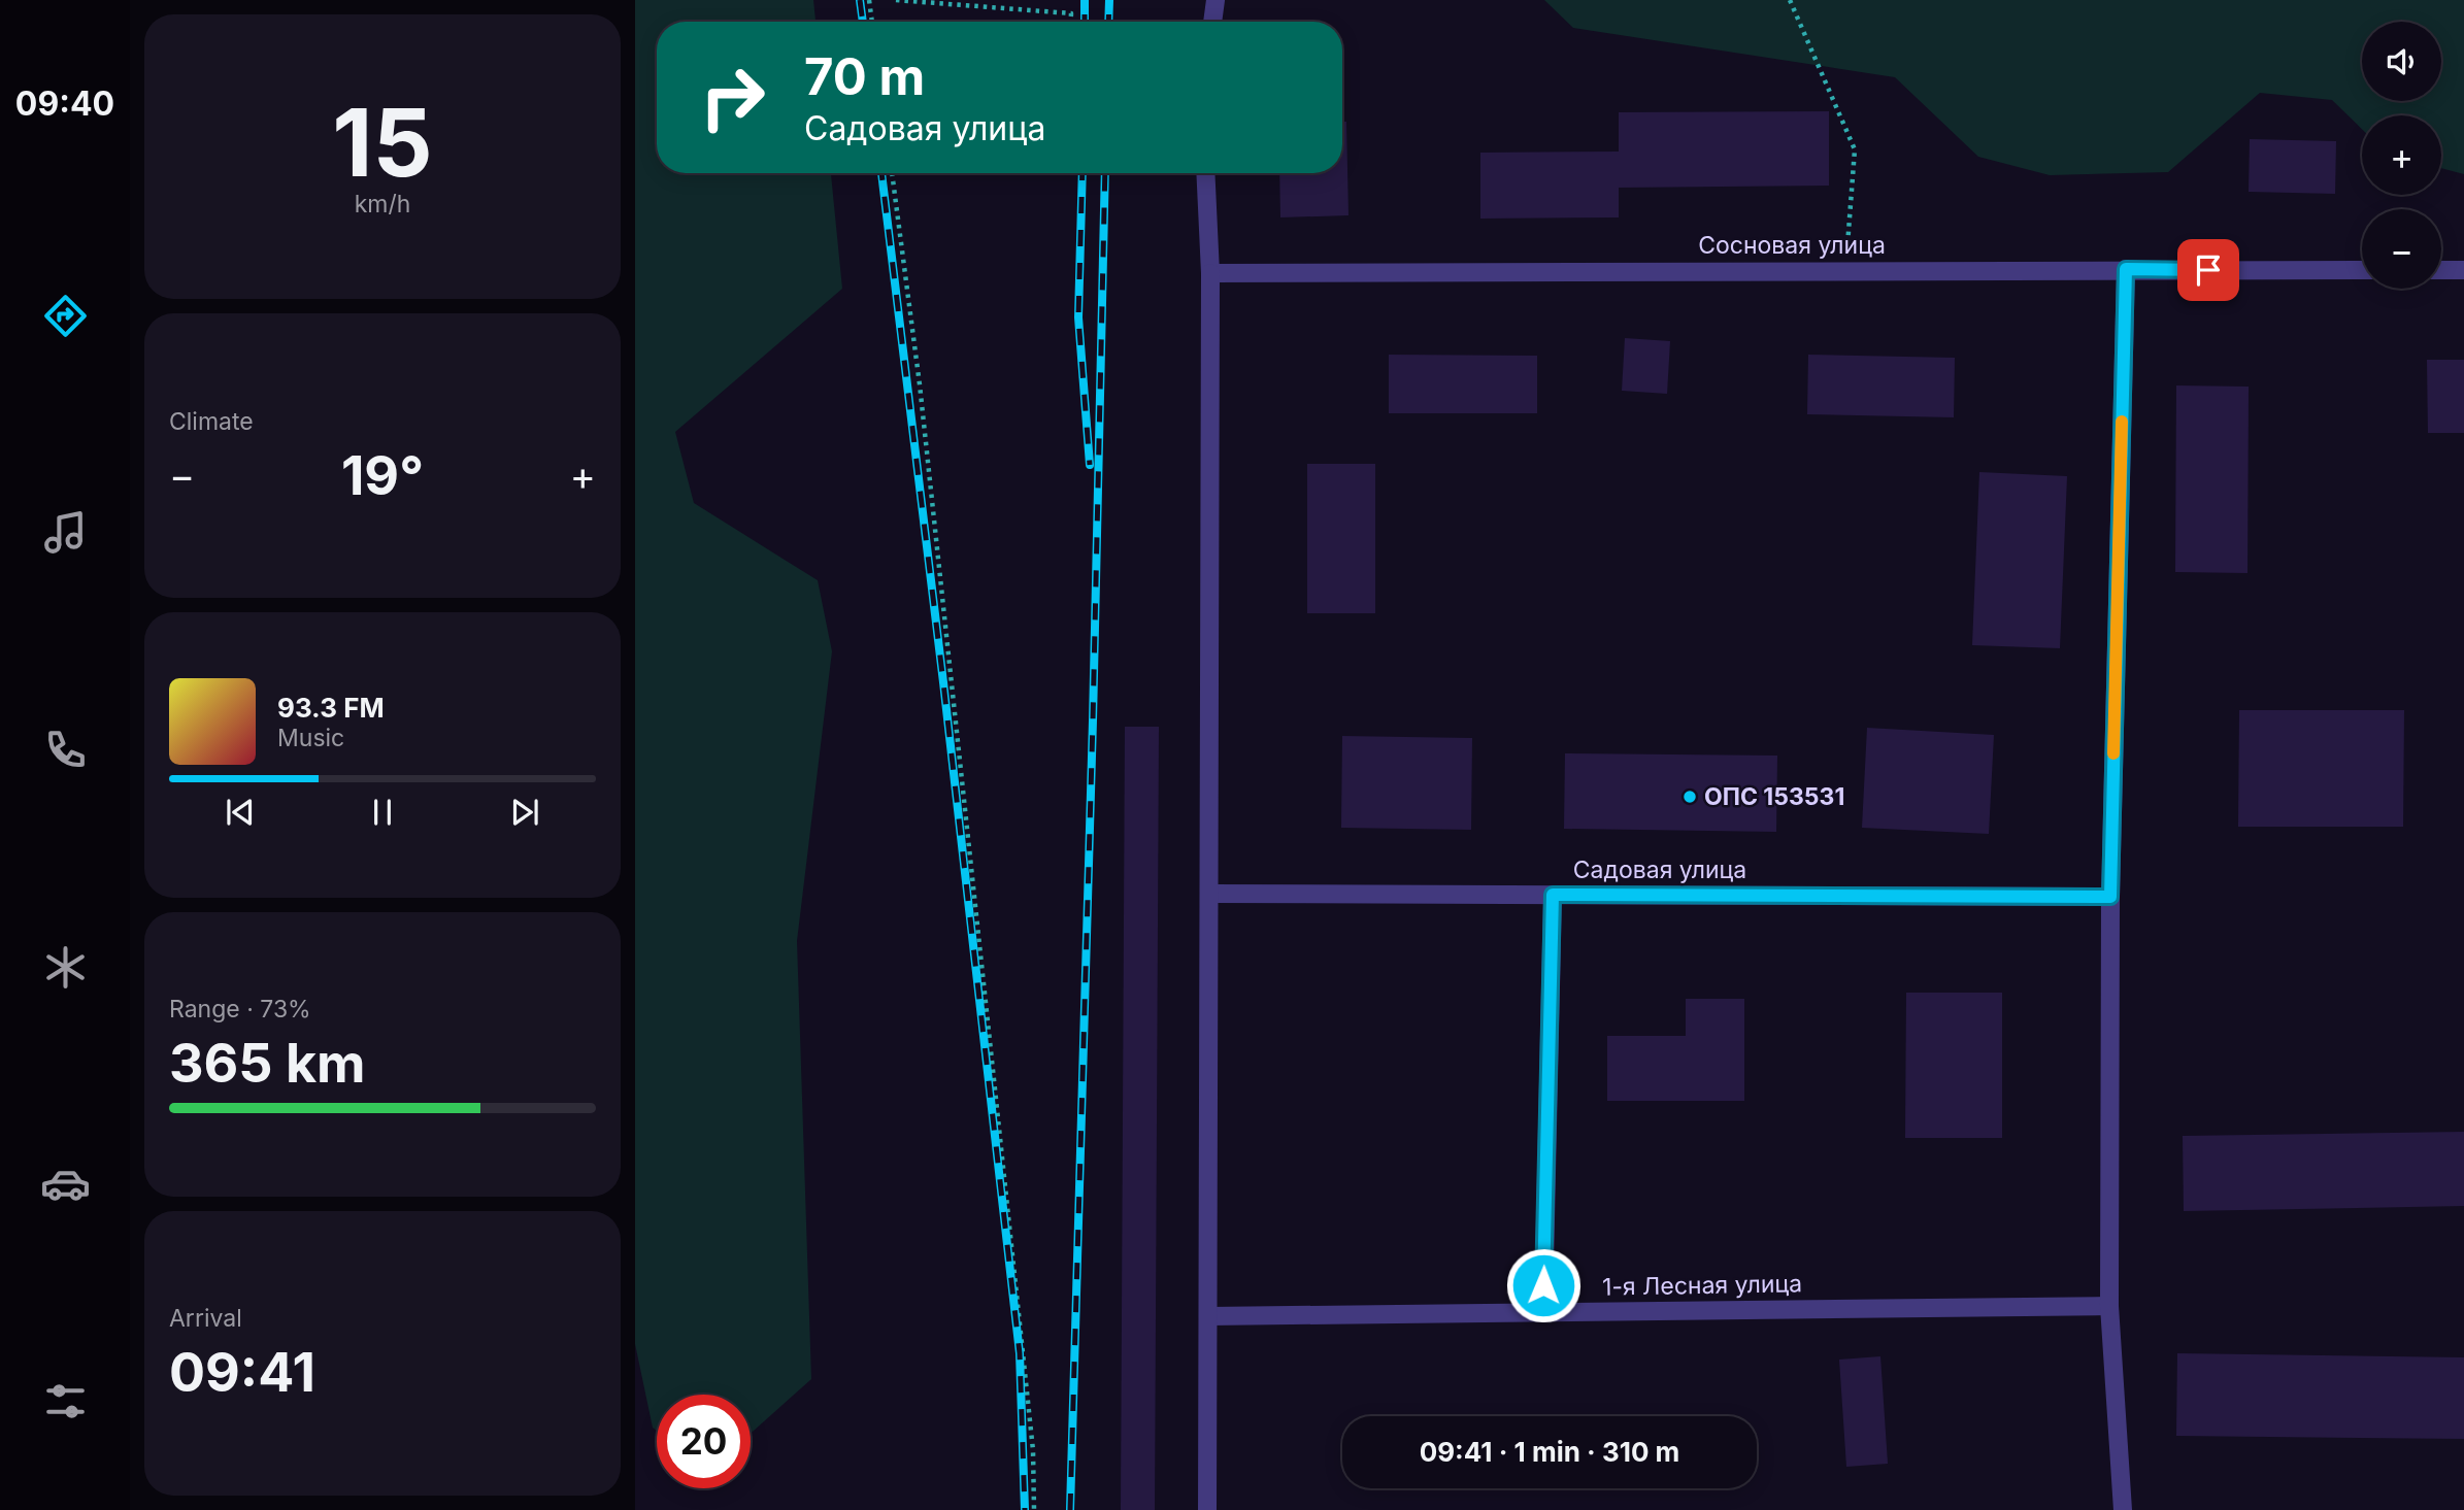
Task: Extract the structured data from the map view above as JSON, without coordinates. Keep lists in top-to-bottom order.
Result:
{
  "streets": {
    "street": ["Сосновая улица", "Садовая улица", "1-я Лесная улица"]
  },
  "places": ["ОПС 153531"],
  "page": {
    "tabs": "09:40",
    "tile": [
      ["15", "km/h"],
      "Climate",
      ["Range · 73%", "365 km"],
      ["Arrival", "09:41"]
    ],
    "map_buttons": ["+", "−"],
    "turn": ["70 m", "Садовая улица"],
    "heat": ["−", "19°", "+"],
    "song": ["93.3 FM", "Music"],
    "limit": "20",
    "trip": "09:41 · 1 min · 310 m"
  }
}
